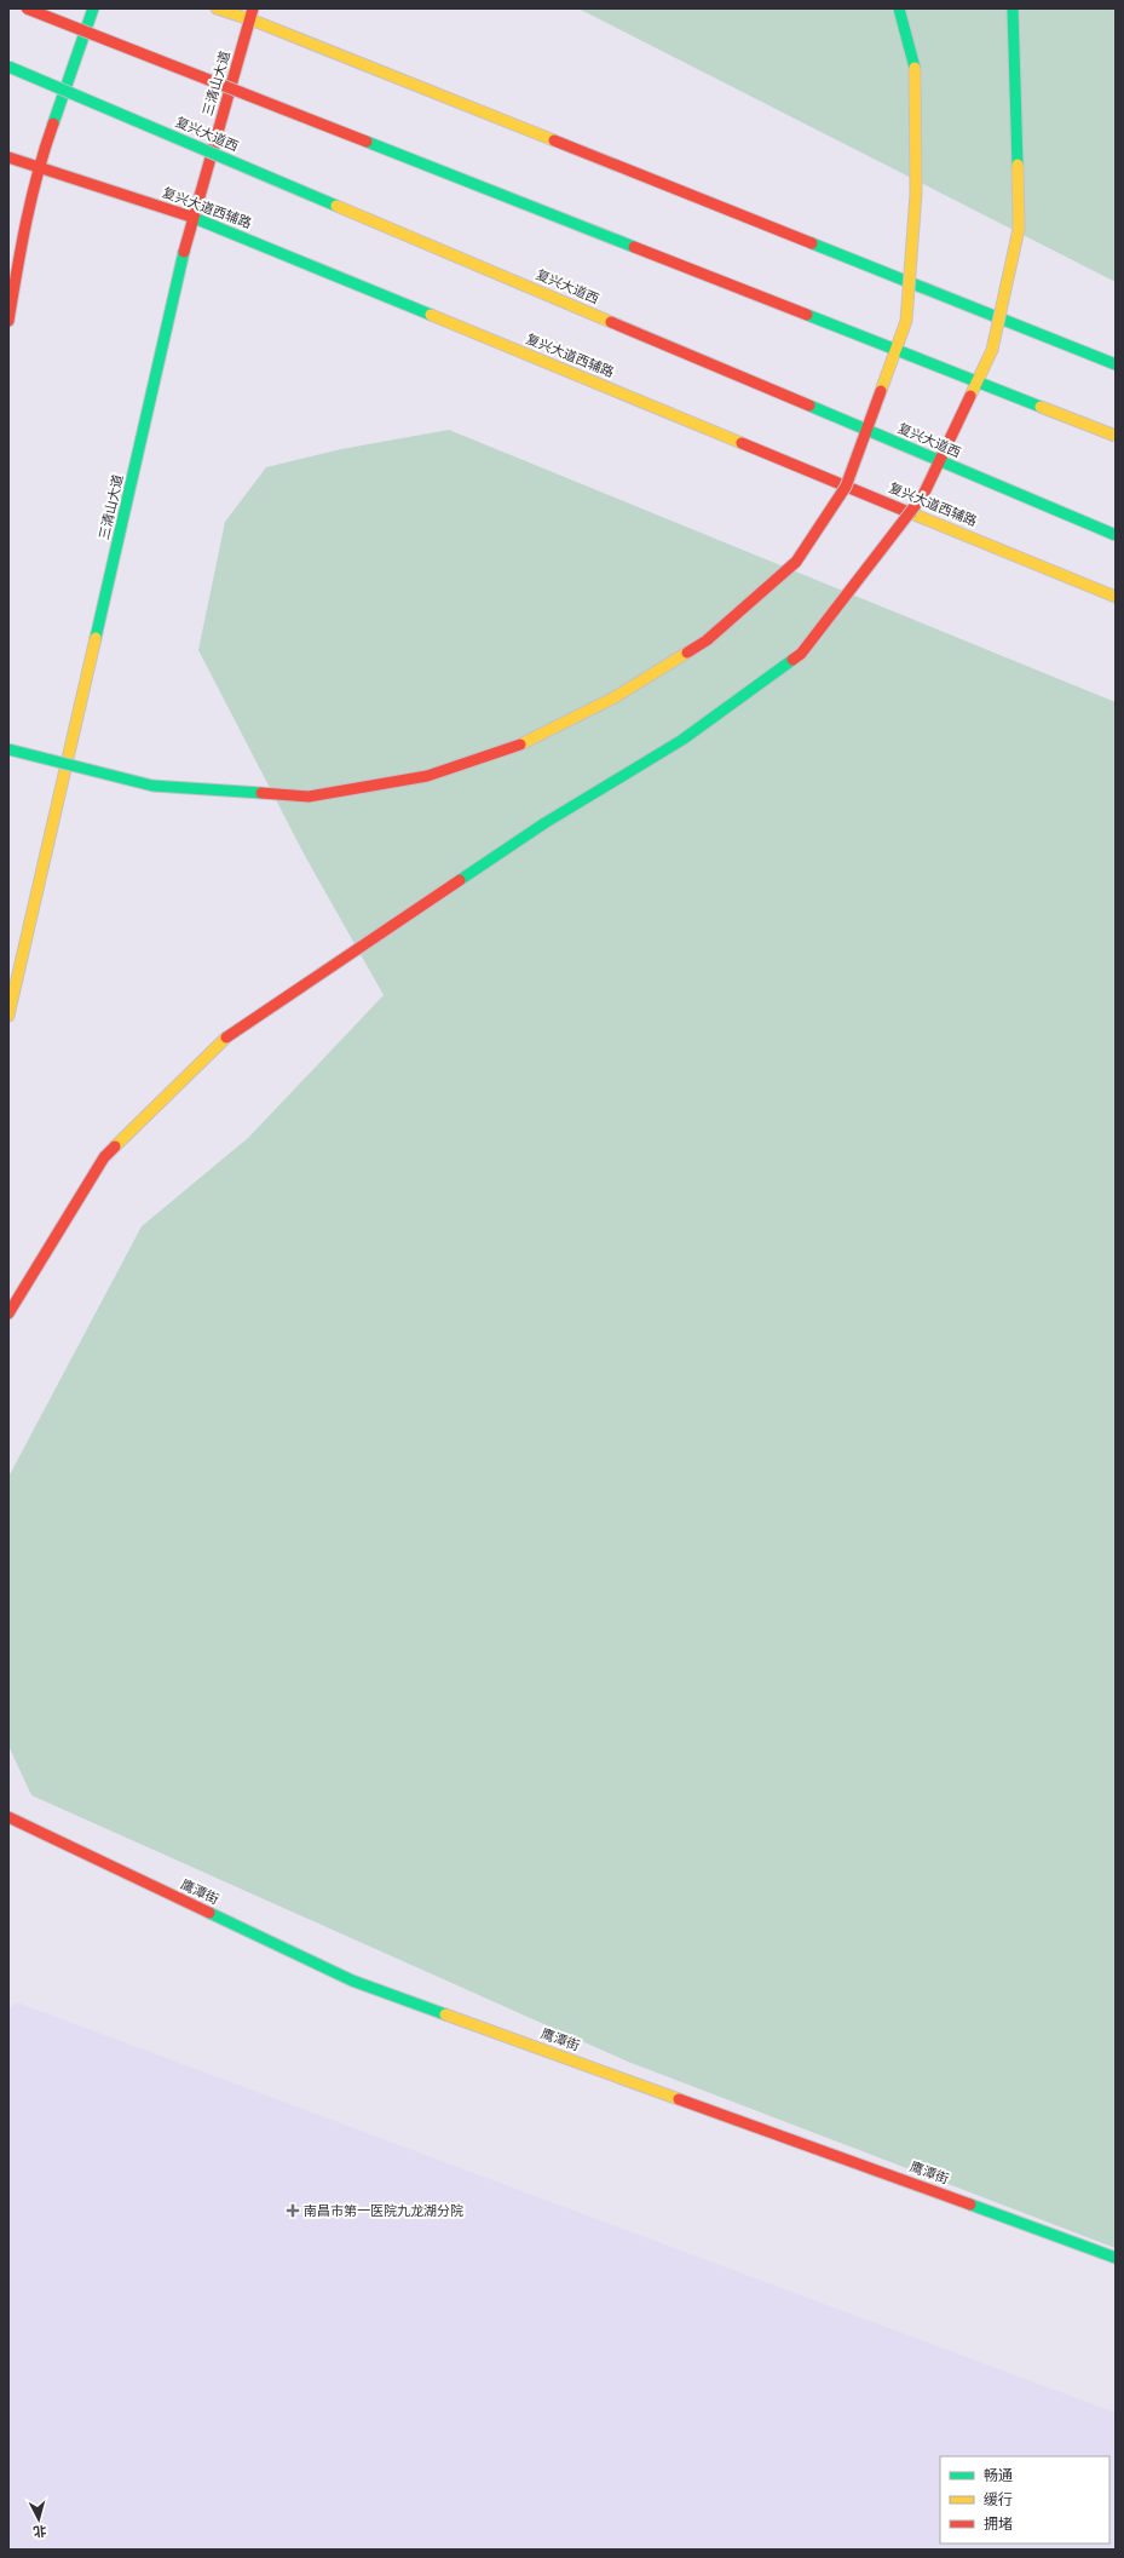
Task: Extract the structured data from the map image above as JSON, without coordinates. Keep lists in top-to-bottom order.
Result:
{
  "streets": {
    "main road": [
      "三清山大道",
      "复兴大道西",
      "复兴大道西辅路",
      "鹰潭街"
    ]
  },
  "crossings": [
    ["三清山大道", "复兴大道西辅路"]
  ],
  "places": {
    "health": ["南昌市第一医院九龙湖分院"]
  },
  "legend": ["畅通", "缓行", "拥堵"],
  "north": "bottom"
}
